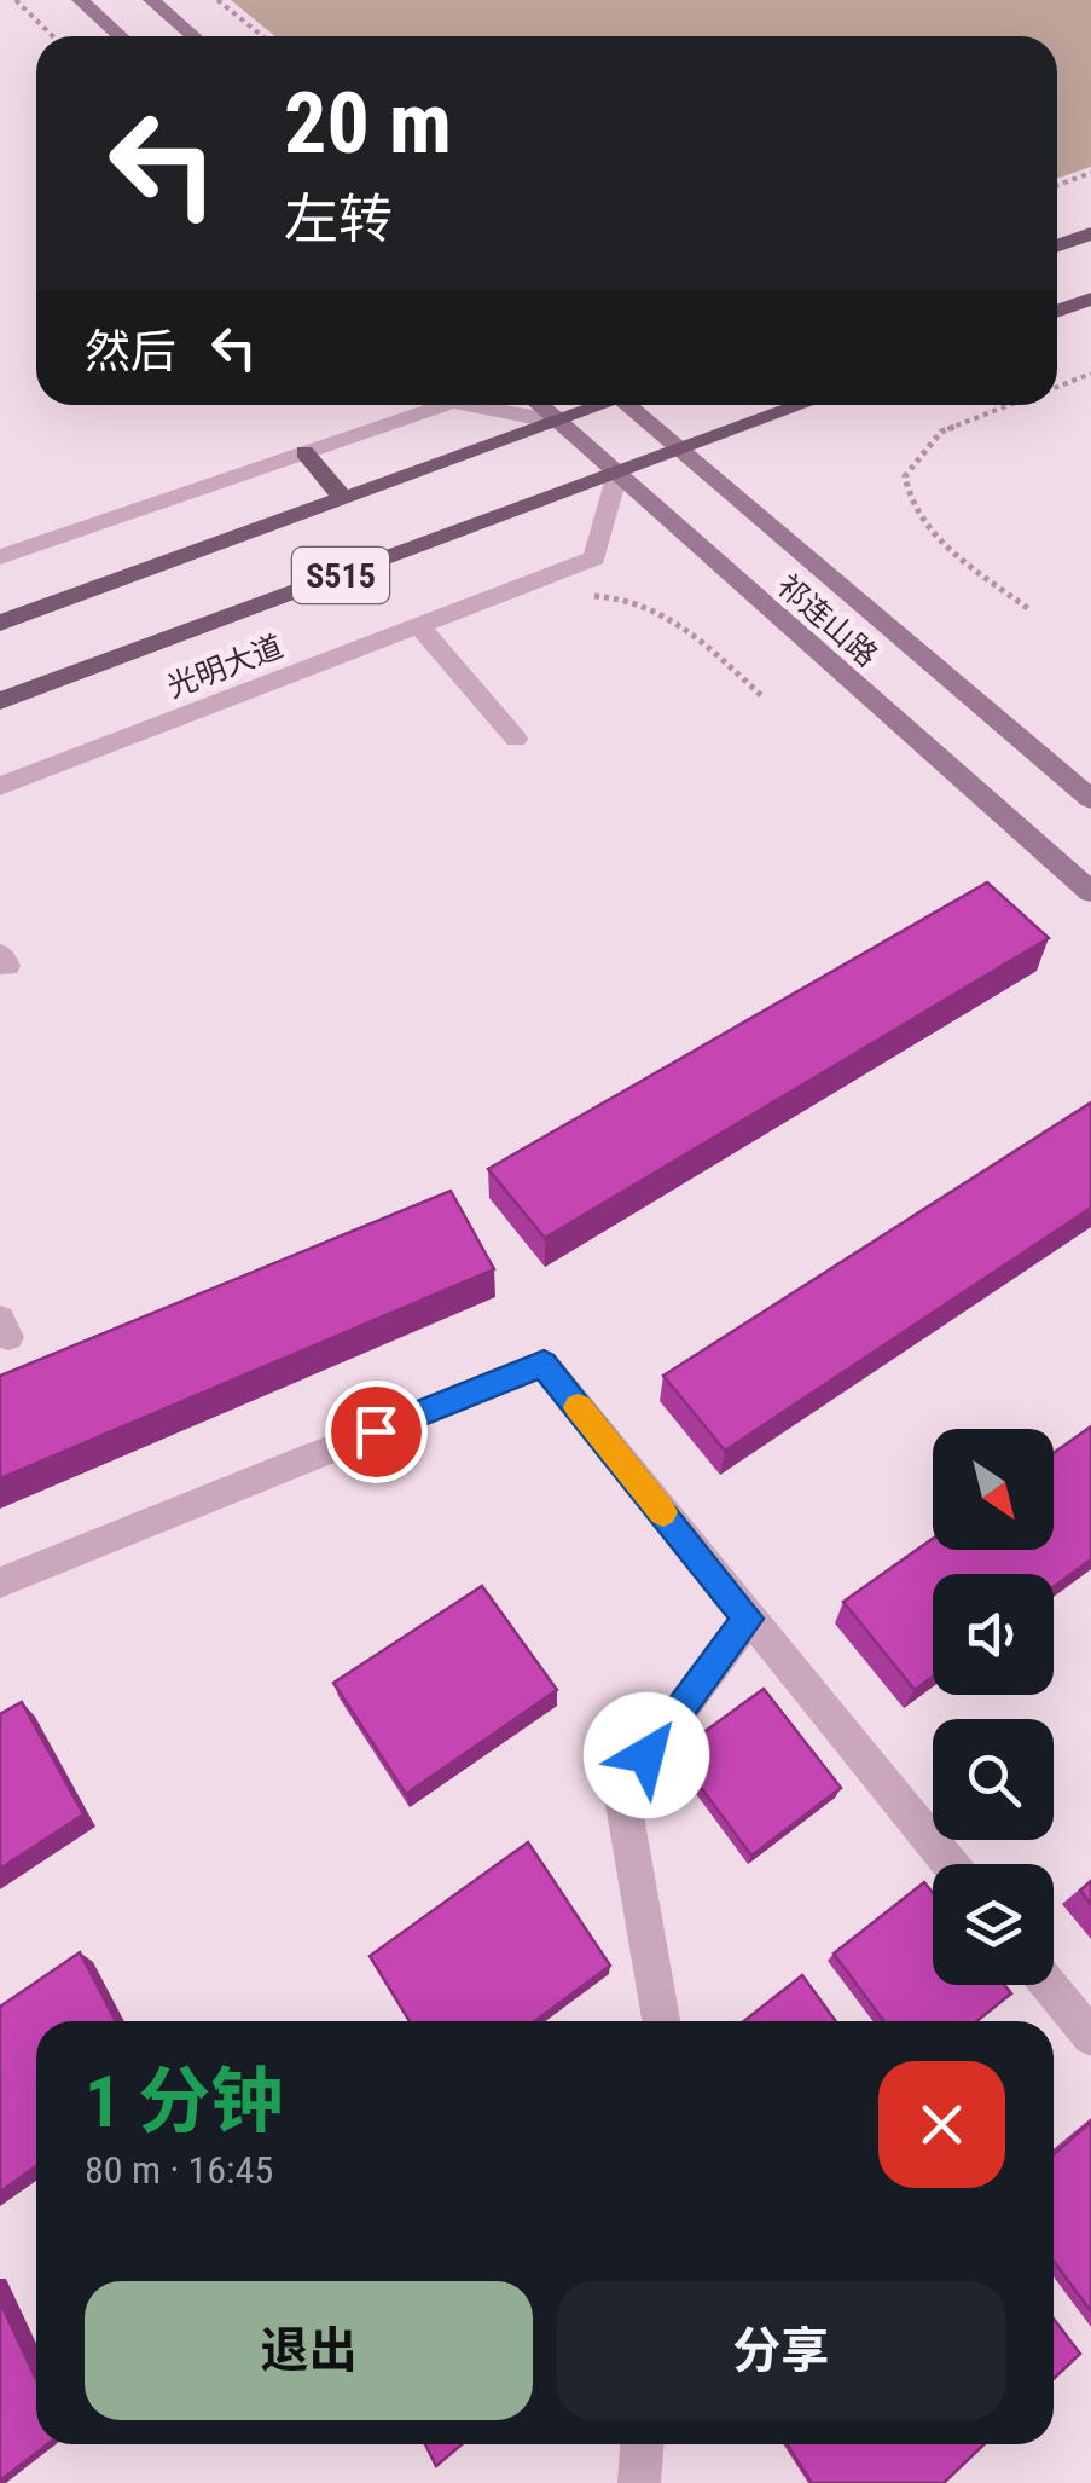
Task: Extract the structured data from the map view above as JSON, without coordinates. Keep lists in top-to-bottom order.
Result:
{
  "streets": {
    "main road": ["S515", "祁连山路", "光明大道"]
  },
  "crossings": [
    ["S515", "祁连山路"],
    ["祁连山路", "光明大道"]
  ],
  "north": "bottom right",
  "page": {
    "turn": ["20 m", "左转"],
    "then": "然后",
    "heading": ["1 分钟", "80 m · 16:45"],
    "buttons": ["退出", "分享"]
  }
}
